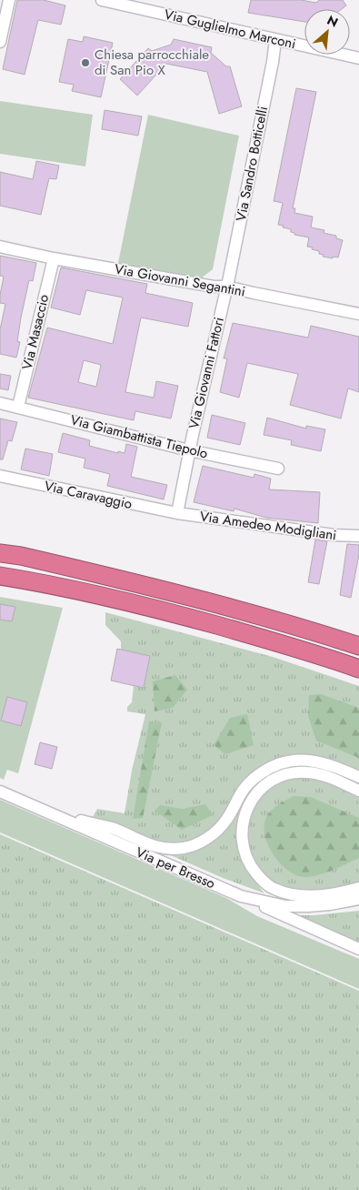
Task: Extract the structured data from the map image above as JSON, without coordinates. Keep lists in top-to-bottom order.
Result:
{
  "streets": {
    "street": [
      "Via Guglielmo Marconi",
      "Via Sandro Botticelli",
      "Via Giovanni Segantini",
      "Via Masaccio",
      "Via Giovanni Fattori",
      "Via Giambattista Tiepolo",
      "Via Caravaggio",
      "Via Amedeo Modigliani",
      "Via per Bresso"
    ]
  },
  "crossings": [
    ["Via Guglielmo Marconi", "Via Sandro Botticelli"],
    ["Via Sandro Botticelli", "Via Giovanni Segantini"],
    ["Via Sandro Botticelli", "Via Giovanni Fattori"],
    ["Via Giovanni Segantini", "Via Masaccio"],
    ["Via Giovanni Segantini", "Via Giovanni Fattori"],
    ["Via Masaccio", "Via Giambattista Tiepolo"],
    ["Via Giovanni Fattori", "Via Giambattista Tiepolo"],
    ["Via Giovanni Fattori", "Via Caravaggio"],
    ["Via Giovanni Fattori", "Via Amedeo Modigliani"],
    ["Via Caravaggio", "Via Amedeo Modigliani"]
  ],
  "places": ["Chiesa parrocchiale di San Pio X"],
  "north": "top right"
}
